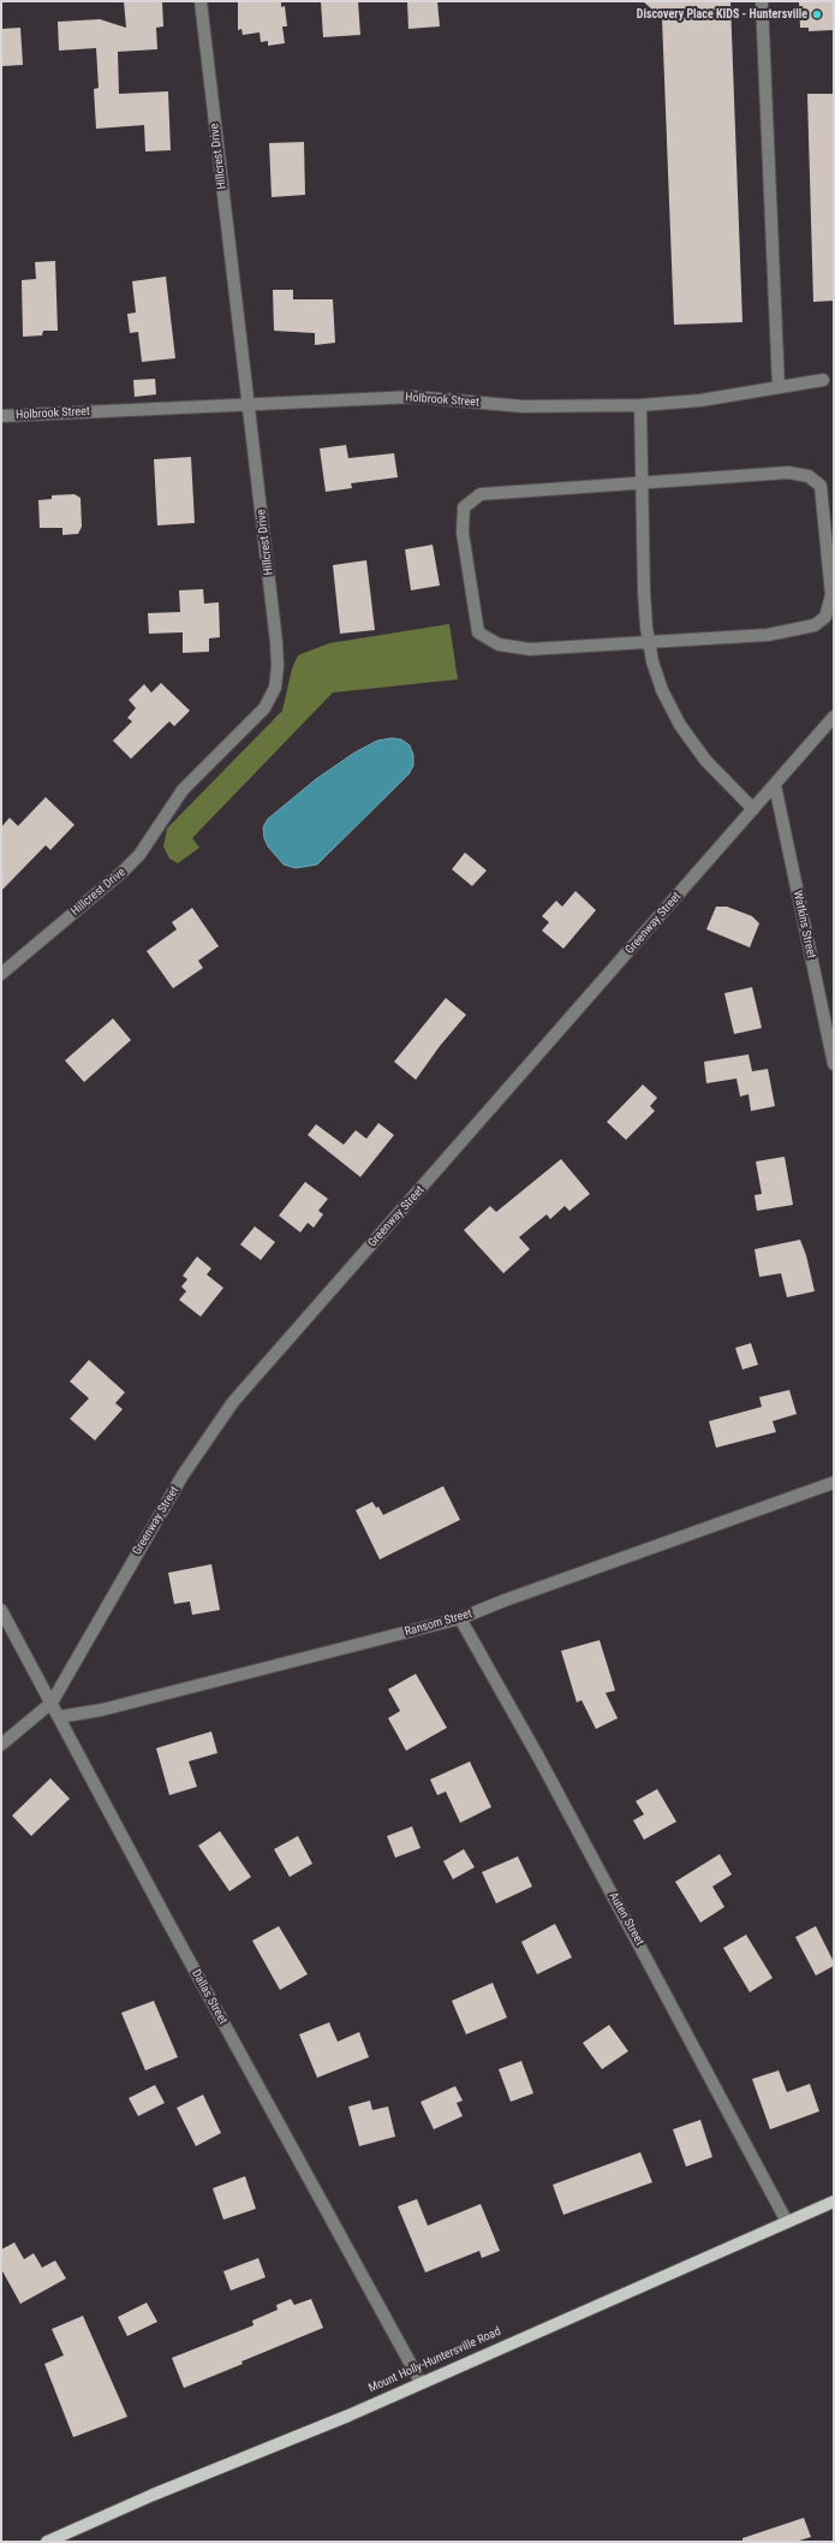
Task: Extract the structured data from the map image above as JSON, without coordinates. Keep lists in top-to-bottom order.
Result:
{
  "streets": {
    "main road": ["Mount Holly-Huntersville Road"],
    "street": [
      "Hillcrest Drive",
      "Holbrook Street",
      "Greenway Street",
      "Watkins Street",
      "Ransom Street",
      "Auten Street",
      "Dallas Street"
    ]
  },
  "crossings": [
    ["Hillcrest Drive", "Holbrook Street"],
    ["Greenway Street", "Watkins Street"],
    ["Greenway Street", "Dallas Street"],
    ["Ransom Street", "Auten Street"],
    ["Ransom Street", "Dallas Street"],
    ["Auten Street", "Mount Holly-Huntersville Road"],
    ["Dallas Street", "Mount Holly-Huntersville Road"]
  ],
  "places": ["Discovery Place KIDS - Huntersville"]
}
